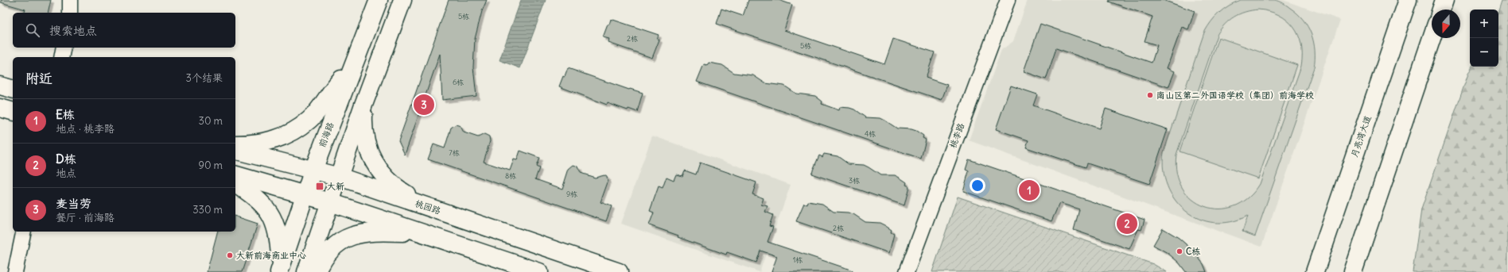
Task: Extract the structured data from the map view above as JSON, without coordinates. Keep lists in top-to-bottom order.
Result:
{
  "streets": {
    "main road": ["前海路", "月亮湾大道", "桃园路"],
    "street": ["桃李路"]
  },
  "crossings": [
    ["前海路", "桃园路"]
  ],
  "places": {
    "other": ["南山区第二外国语学校（集团）前海学校", "C栋", "大新前海商业中心"],
    "transit": ["大新"]
  },
  "house_numbers": [
    "5栋",
    "2栋",
    "5栋",
    "6栋",
    "4栋",
    "7栋",
    "8栋",
    "3栋",
    "9栋",
    "2栋",
    "1栋"
  ],
  "north": "bottom",
  "page": {
    "map_buttons": ["+", "−"],
    "search": "搜索地点",
    "heading": ["附近", "3个结果"],
    "pins": ["3", "1", "2"],
    "list": [
      {
        "mark": "1",
        "name": "E栋",
        "note": "地点 · 桃李路",
        "value": "30 m"
      },
      {
        "mark": "2",
        "name": "D栋",
        "note": "地点",
        "value": "90 m"
      },
      {
        "mark": "3",
        "name": "麦当劳",
        "note": "餐厅 · 前海路",
        "value": "330 m"
      }
    ]
  }
}
